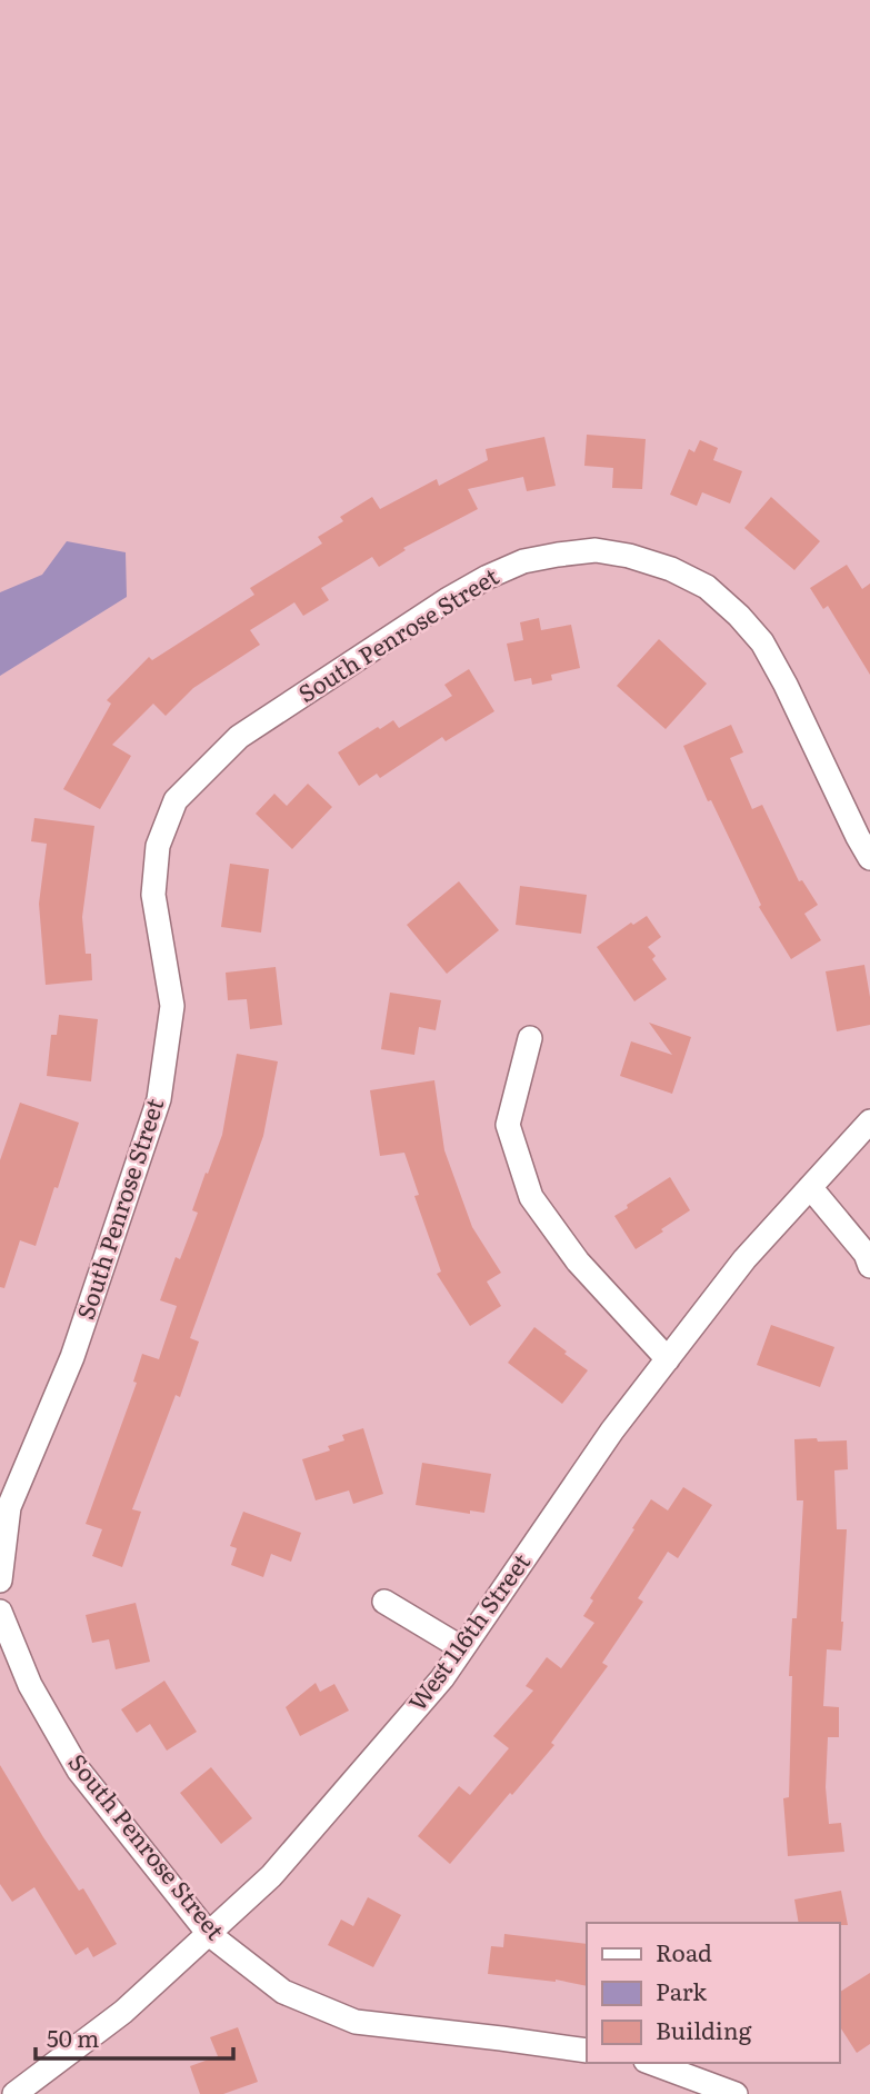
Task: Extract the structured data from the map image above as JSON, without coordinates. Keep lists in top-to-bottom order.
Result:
{
  "streets": {
    "street": ["South Penrose Street", "West 116th Street"]
  },
  "crossings": [
    ["South Penrose Street", "West 116th Street"]
  ],
  "legend": ["Road", "Park", "Building"],
  "scale_bar": "50 m"
}
